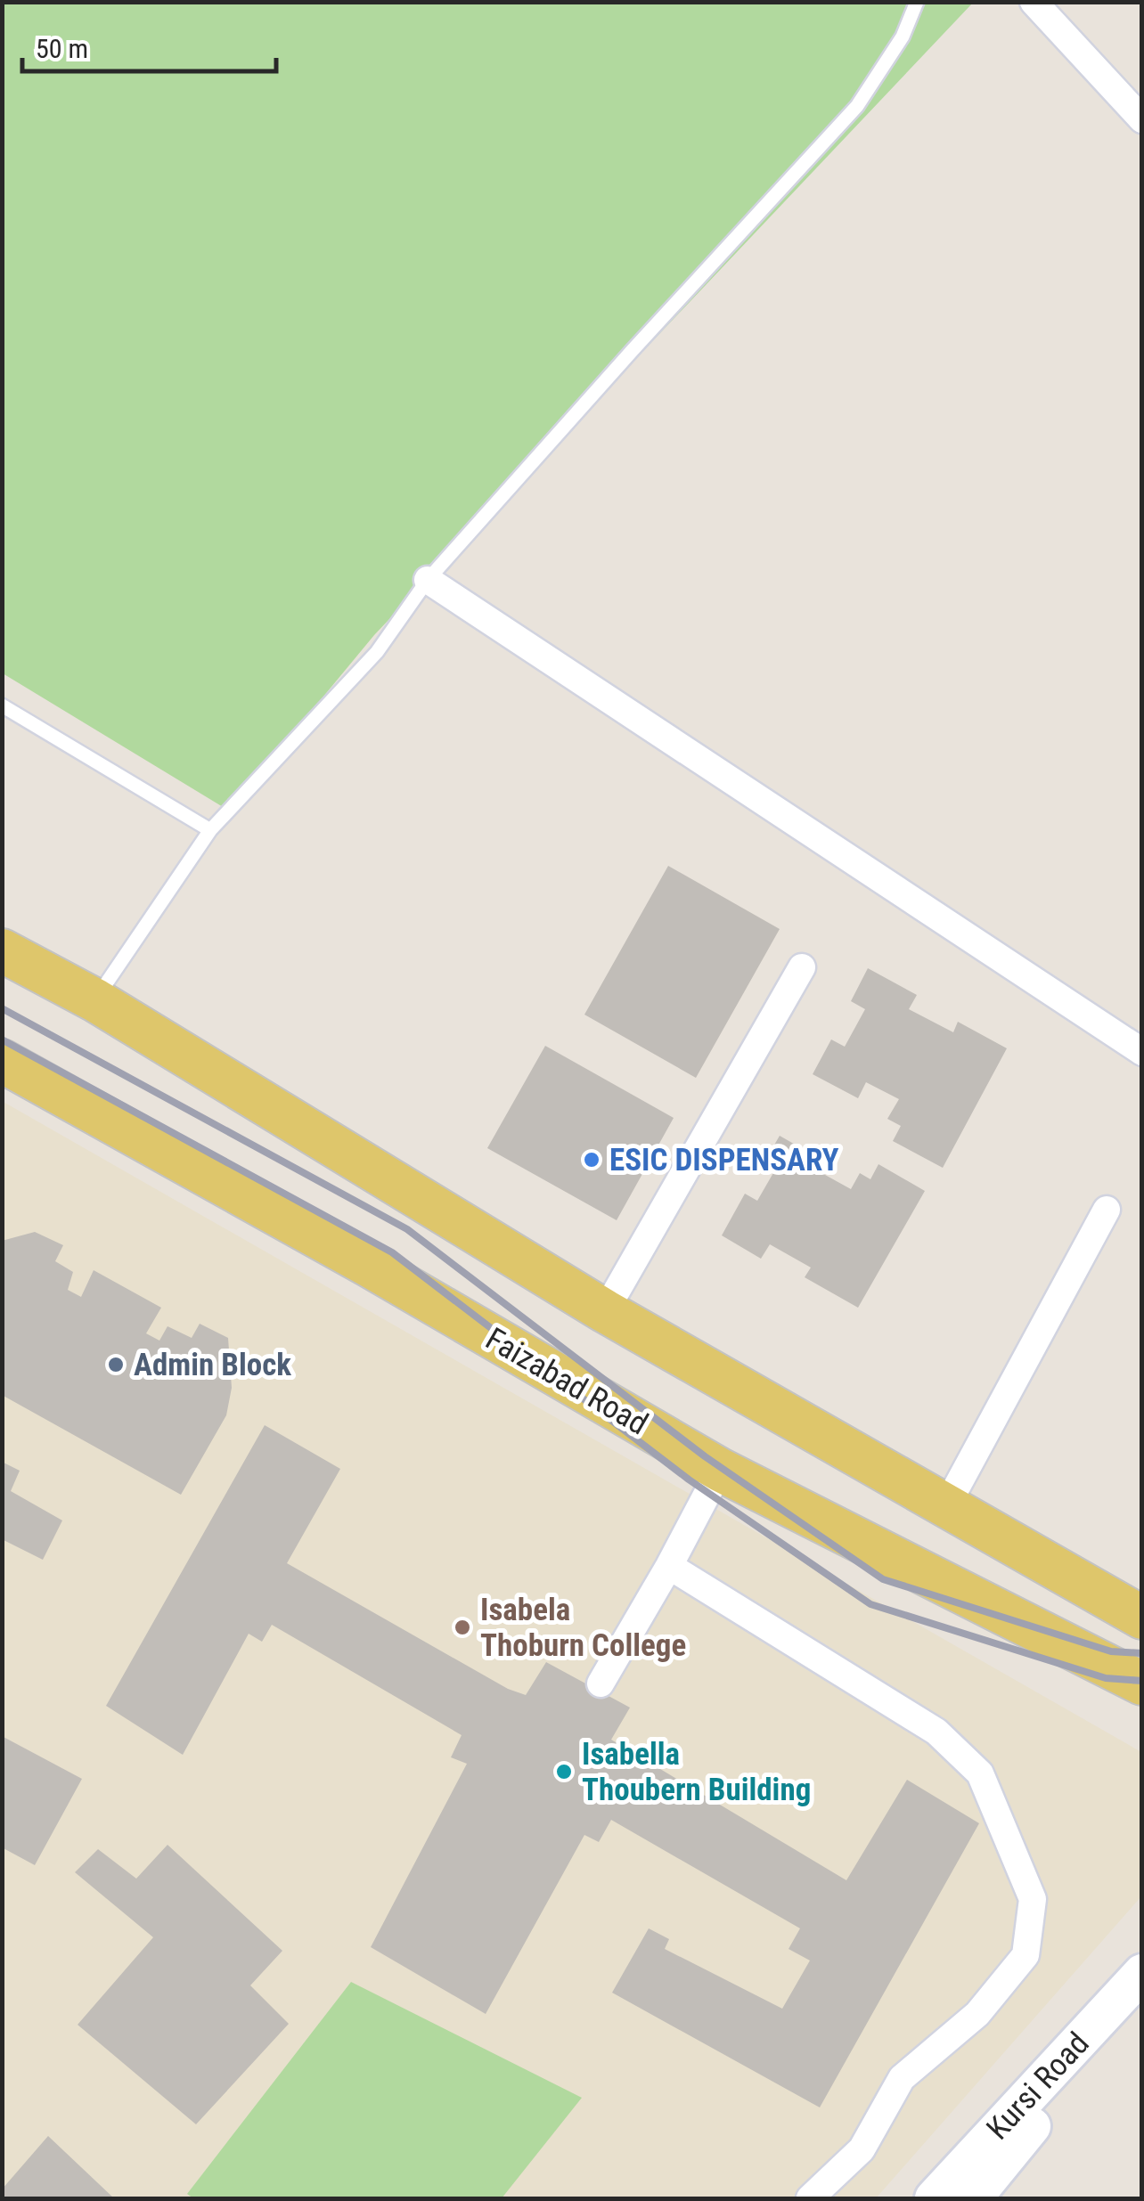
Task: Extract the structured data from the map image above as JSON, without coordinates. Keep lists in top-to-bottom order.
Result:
{
  "streets": {
    "main road": ["Faizabad Road", "Kursi Road"]
  },
  "places": [
    "ESIC DISPENSARY",
    "Admin Block",
    "Isabela Thoburn College",
    "Isabella Thoubern Building"
  ],
  "scale_bar": "50 m"
}
